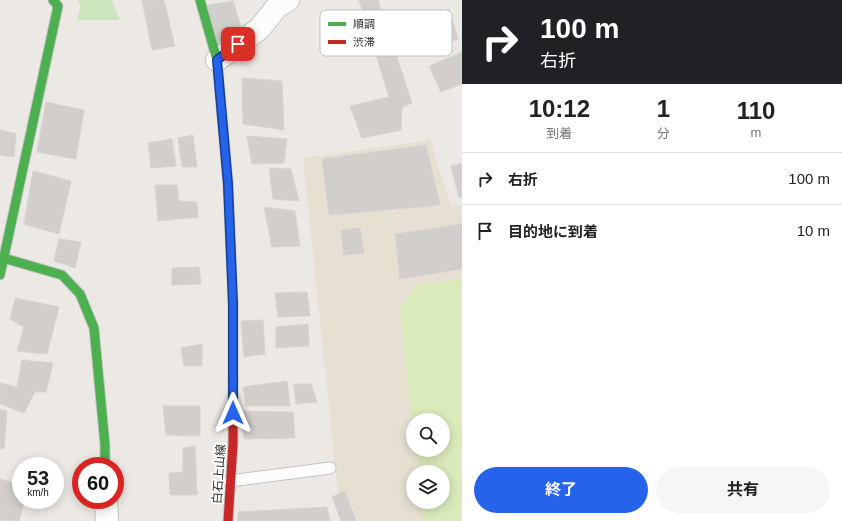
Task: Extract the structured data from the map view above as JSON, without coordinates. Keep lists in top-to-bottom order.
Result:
{
  "streets": {
    "street": ["白石上山線"]
  },
  "legend": ["順調", "渋滞"],
  "page": {
    "turn": ["100 m", "右折"],
    "eta": [
      "10:12",
      "到着",
      "1",
      "分",
      "110",
      "m"
    ],
    "list": [
      {
        "name": "右折",
        "value": "100 m"
      },
      {
        "name": "目的地に到着",
        "value": "10 m"
      }
    ],
    "speed": "53 km/h",
    "limit": "60",
    "buttons": ["終了", "共有"]
  }
}
